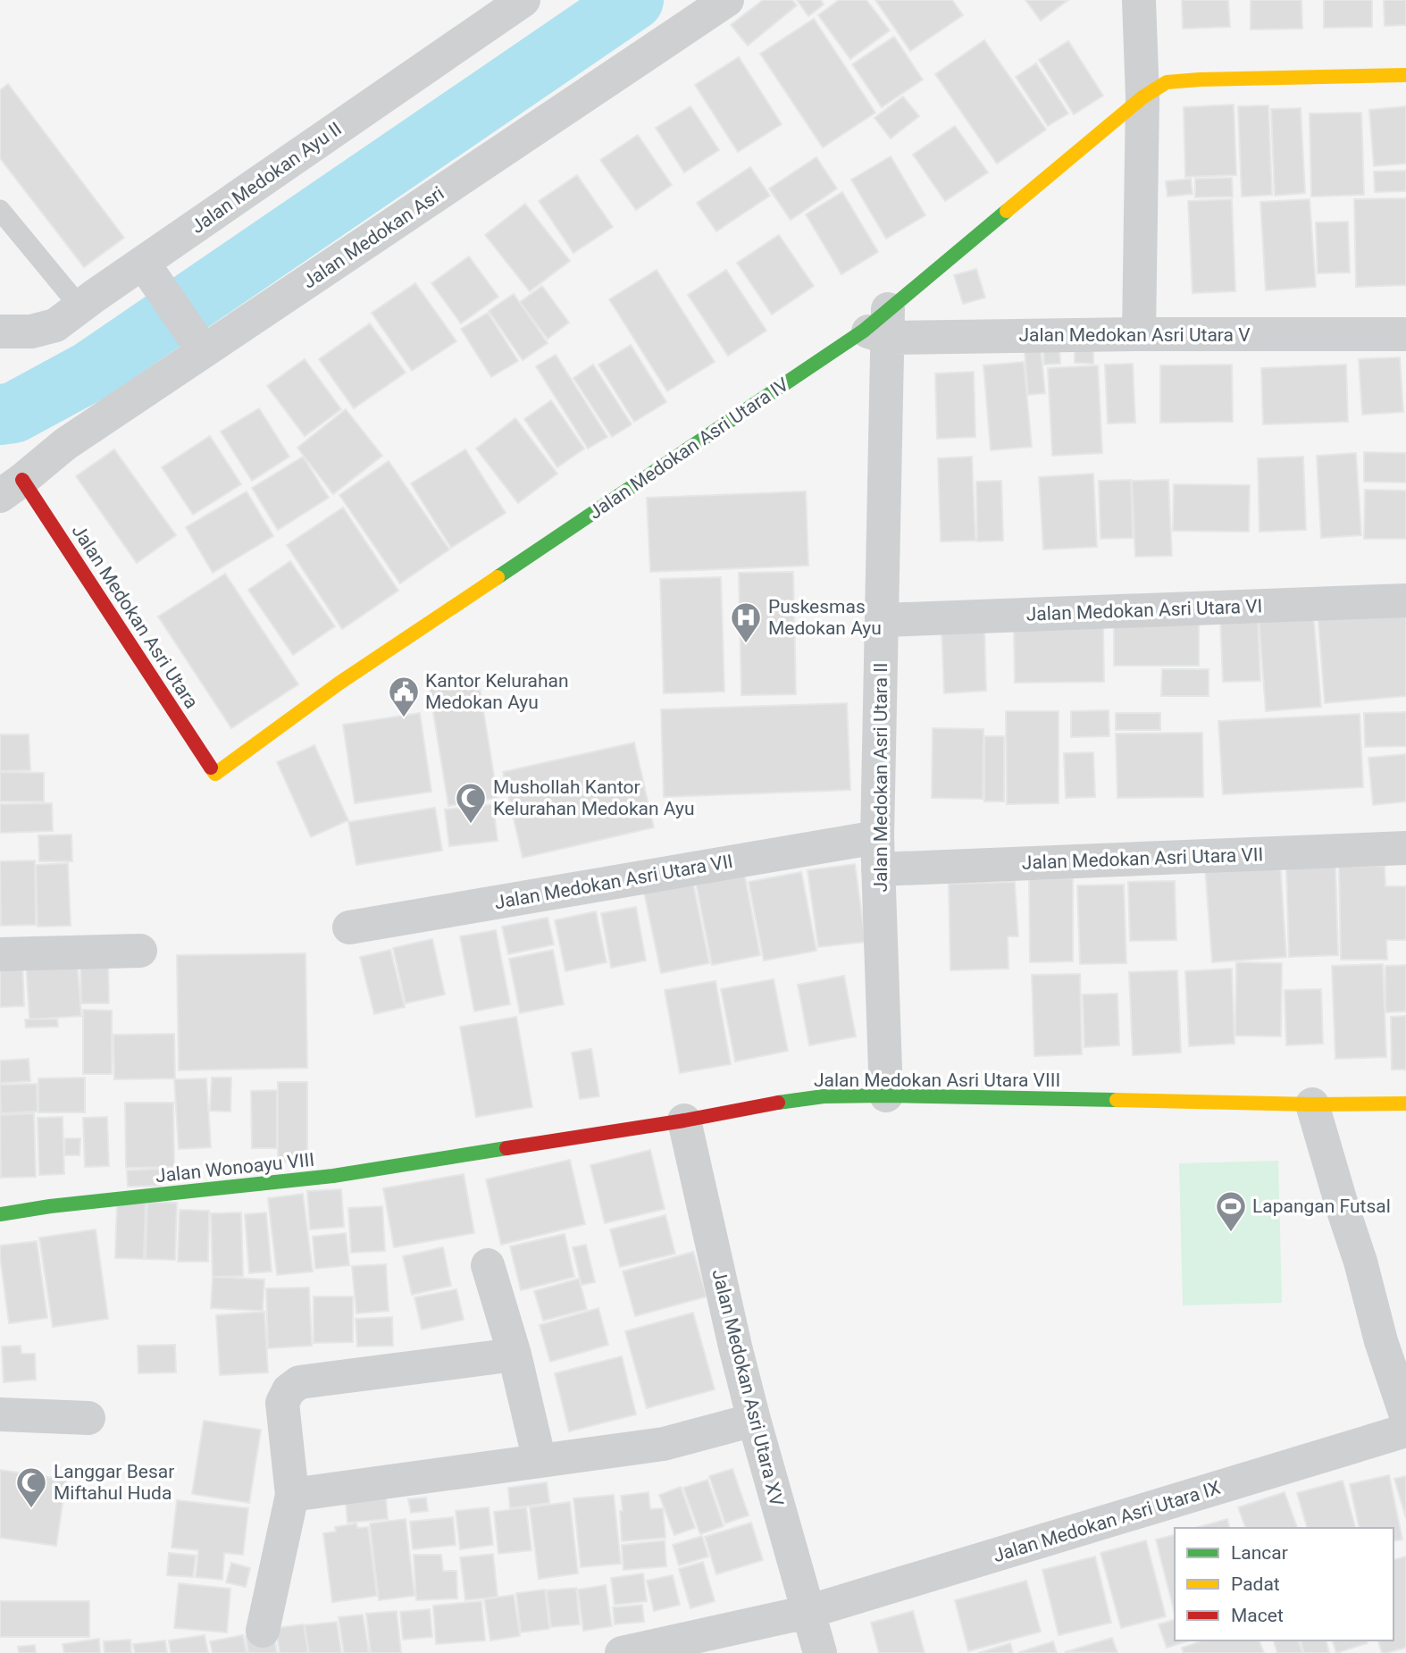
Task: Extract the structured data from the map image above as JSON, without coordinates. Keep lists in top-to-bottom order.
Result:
{
  "streets": {
    "street": [
      "Jalan Medokan Ayu II",
      "Jalan Medokan Asri",
      "Jalan Medokan Asri Utara V",
      "Jalan Medokan Asri Utara IV",
      "Jalan Medokan Asri Utara VI",
      "Jalan Medokan Asri Utara",
      "Jalan Medokan Asri Utara II",
      "Jalan Medokan Asri Utara VII",
      "Jalan Medokan Asri Utara VIII",
      "Jalan Wonoayu VIII",
      "Jalan Medokan Asri Utara XV",
      "Jalan Medokan Asri Utara IX"
    ]
  },
  "crossings": [
    ["Jalan Medokan Asri", "Jalan Medokan Asri Utara"],
    ["Jalan Medokan Asri Utara V", "Jalan Medokan Asri Utara IV"],
    ["Jalan Medokan Asri Utara V", "Jalan Medokan Asri Utara II"],
    ["Jalan Medokan Asri Utara IV", "Jalan Medokan Asri Utara"],
    ["Jalan Medokan Asri Utara IV", "Jalan Medokan Asri Utara II"],
    ["Jalan Medokan Asri Utara VI", "Jalan Medokan Asri Utara II"],
    ["Jalan Medokan Asri Utara II", "Jalan Medokan Asri Utara VII"],
    ["Jalan Medokan Asri Utara II", "Jalan Medokan Asri Utara VIII"],
    ["Jalan Medokan Asri Utara VIII", "Jalan Wonoayu VIII"],
    ["Jalan Medokan Asri Utara VIII", "Jalan Medokan Asri Utara XV"],
    ["Jalan Medokan Asri Utara XV", "Jalan Medokan Asri Utara IX"]
  ],
  "places": {
    "hospital": ["Puskesmas Medokan Ayu"],
    "public building": ["Kantor Kelurahan Medokan Ayu"],
    "mosque": ["Mushollah Kantor Kelurahan Medokan Ayu", "Langgar Besar Miftahul Huda"],
    "sports": ["Lapangan Futsal"]
  },
  "legend": ["Lancar", "Padat", "Macet"]
}
